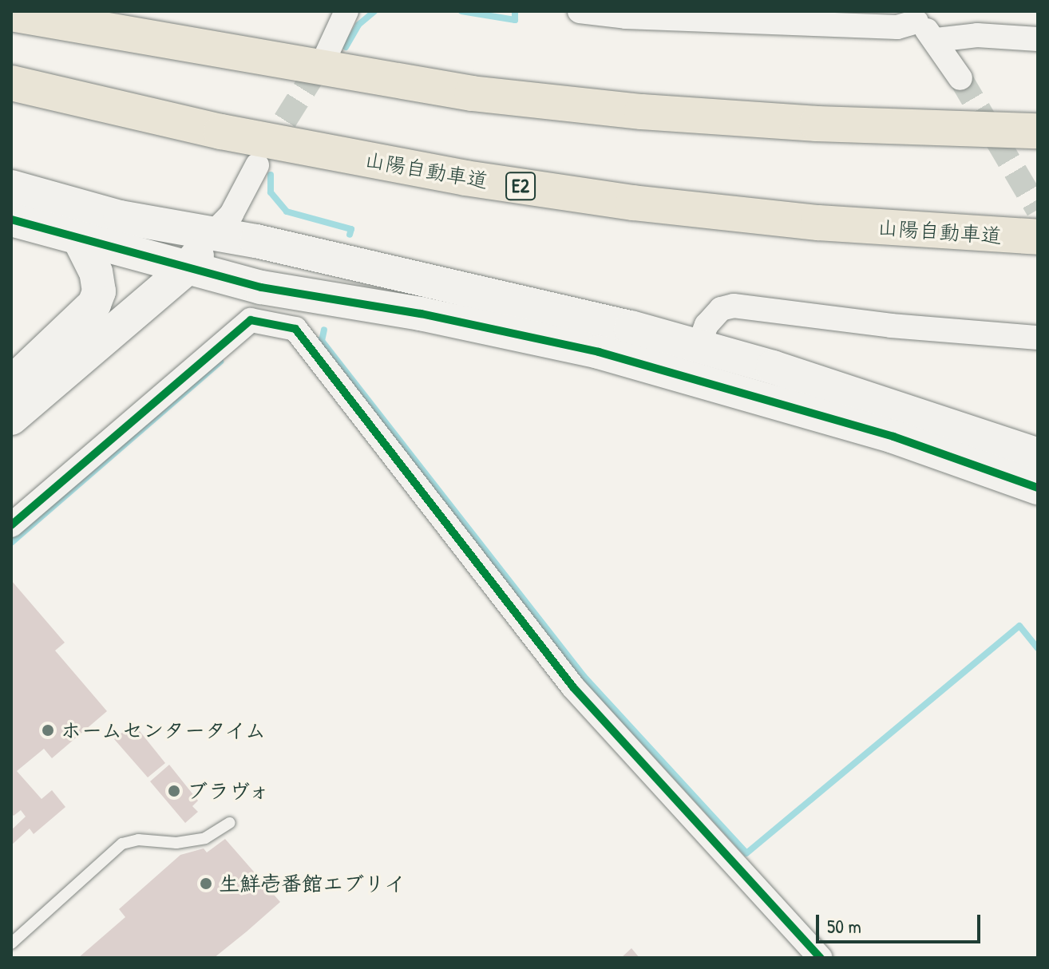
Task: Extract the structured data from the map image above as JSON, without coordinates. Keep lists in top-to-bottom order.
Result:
{
  "streets": {
    "highway": ["山陽自動車道", "E2"]
  },
  "places": ["ホームセンタータイム", "ブラヴォ", "生鮮壱番館エブリイ"],
  "scale_bar": "50 m"
}
